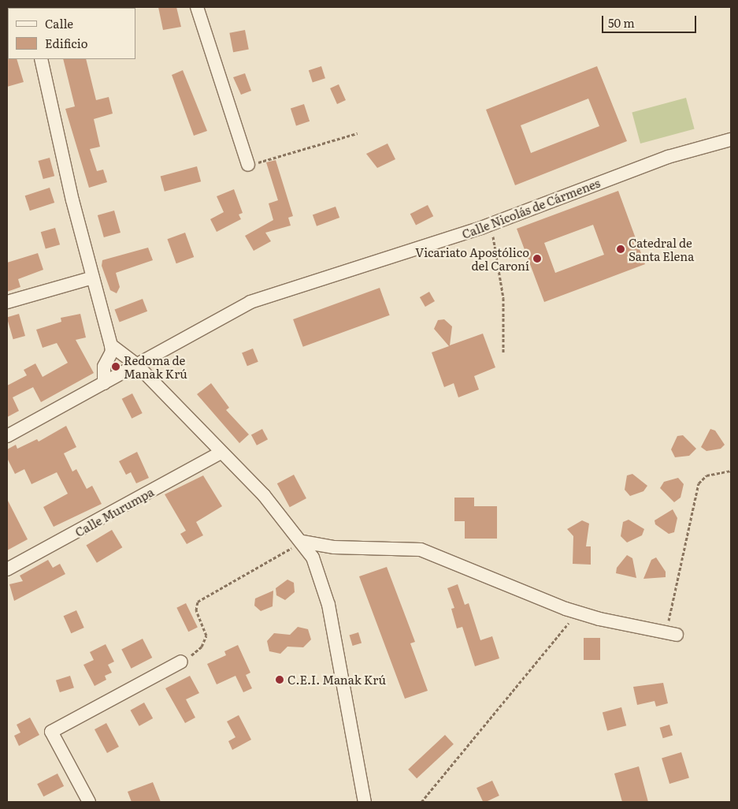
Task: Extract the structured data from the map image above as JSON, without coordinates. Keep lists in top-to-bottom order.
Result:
{
  "streets": {
    "street": ["Calle Nicolás de Cármenes", "Calle Murumpa"]
  },
  "places": [
    "Catedral de Santa Elena",
    "Vicariato Apostólico del Caroní",
    "Redoma de Manak Krú",
    "C.E.I. Manak Krú"
  ],
  "legend": ["Calle", "Edificio"],
  "scale_bar": "50 m"
}
